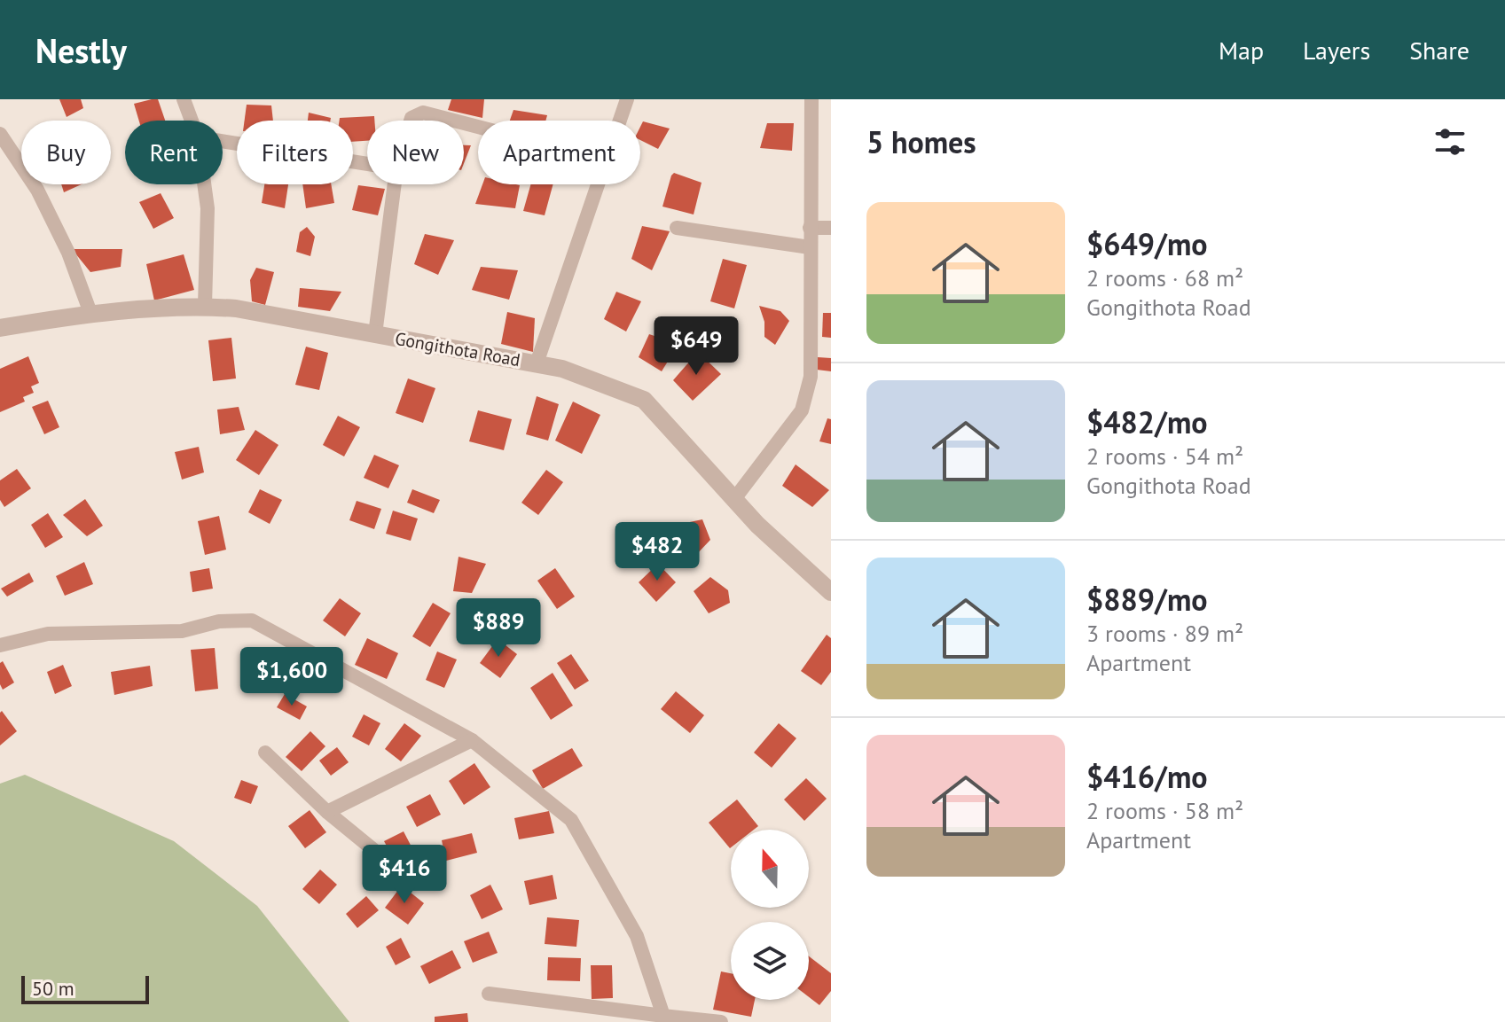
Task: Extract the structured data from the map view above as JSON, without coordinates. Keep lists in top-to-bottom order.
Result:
{
  "streets": {
    "street": ["Gongithota Road"]
  },
  "scale_bar": "50 m",
  "north": "top",
  "page": {
    "header": "Nestly",
    "nav": ["Map", "Layers", "Share"],
    "heading": "5 homes",
    "chip": [
      "Buy",
      "Rent",
      "Filters",
      "New",
      "Apartment"
    ],
    "list": [
      {
        "name": "$649/mo",
        "note": "2 rooms · 68 m² · Gongithota Road"
      },
      {
        "name": "$482/mo",
        "note": "2 rooms · 54 m² · Gongithota Road"
      },
      {
        "name": "$889/mo",
        "note": "3 rooms · 89 m² · Apartment"
      },
      {
        "name": "$416/mo",
        "note": "2 rooms · 58 m² · Apartment"
      }
    ],
    "price": [
      "$649",
      "$482",
      "$889",
      "$1,600",
      "$416"
    ],
    "scale": "50 m"
  }
}
